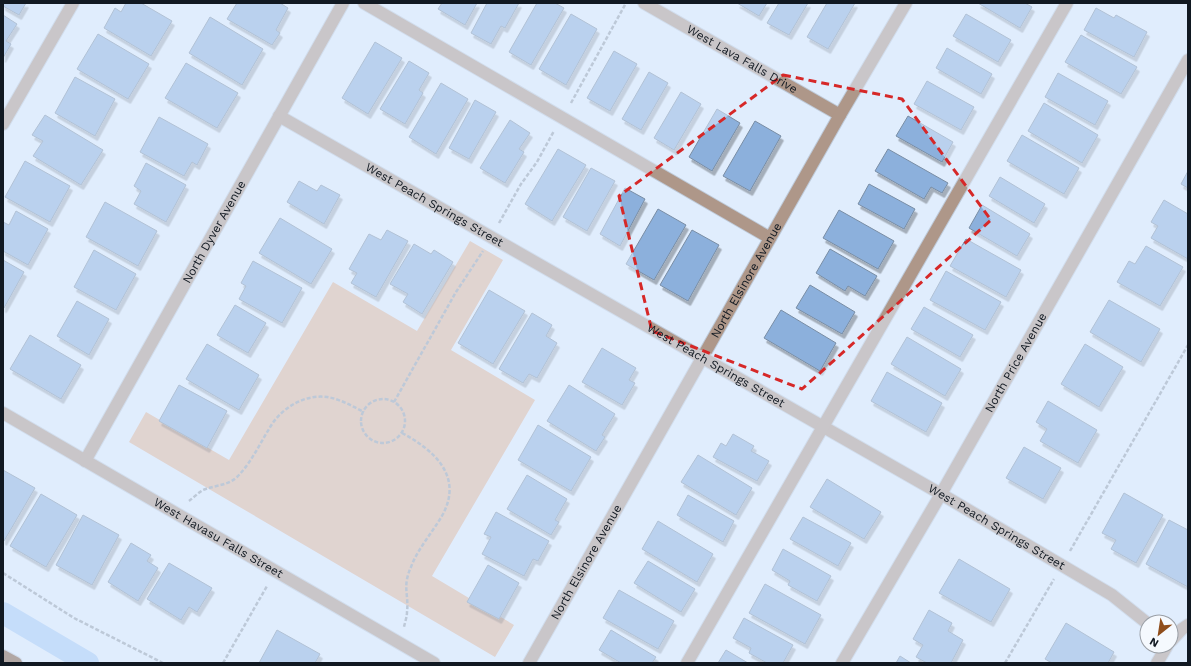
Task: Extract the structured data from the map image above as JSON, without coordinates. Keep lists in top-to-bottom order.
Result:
{
  "streets": {
    "street": [
      "West Lava Falls Drive",
      "West Peach Springs Street",
      "North Dyver Avenue",
      "North Elsinore Avenue",
      "North Price Avenue",
      "West Havasu Falls Street"
    ]
  },
  "crossings": [
    ["West Lava Falls Drive", "North Elsinore Avenue"],
    ["West Peach Springs Street", "North Dyver Avenue"],
    ["West Peach Springs Street", "North Elsinore Avenue"],
    ["West Peach Springs Street", "North Price Avenue"],
    ["North Dyver Avenue", "West Havasu Falls Street"]
  ],
  "north": "bottom left"
}
